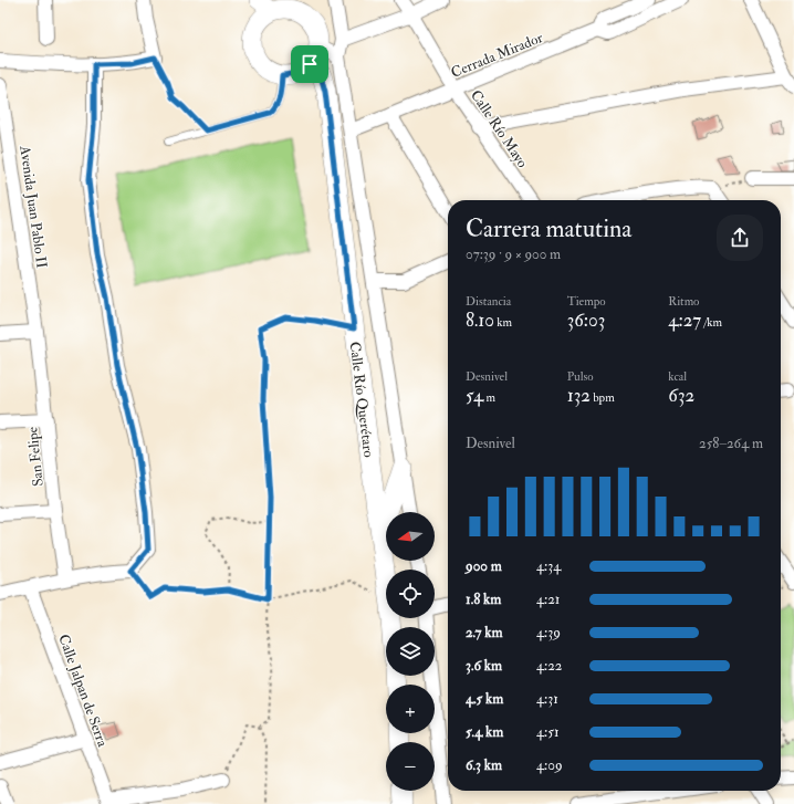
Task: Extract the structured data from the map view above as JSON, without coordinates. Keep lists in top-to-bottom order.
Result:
{
  "streets": {
    "main road": ["Calle Río Querétaro"],
    "street": [
      "Cerrada Mirador",
      "Calle Río Mayo",
      "Avenida Juan Pablo II",
      "San Felipe",
      "Calle Jalpan de Serra"
    ]
  },
  "crossings": [
    ["Cerrada Mirador", "Calle Río Mayo"],
    ["Cerrada Mirador", "Calle Río Querétaro"],
    ["Avenida Juan Pablo II", "San Felipe"]
  ],
  "north": "left",
  "page": {
    "heading": ["Carrera matutina", "07:39 · 9 × 900 m"],
    "stats": [
      ["Distancia", "8.10 km"],
      ["Tiempo", "36:03"],
      ["Ritmo", "4:27 /km"],
      ["Desnivel", "54 m"],
      ["Pulso", "132 bpm"],
      ["kcal", "632"]
    ],
    "chart": ["Desnivel", "258–264 m"],
    "map_buttons": ["+", "−"],
    "list": [
      {
        "name": "900 m",
        "note": "4:34"
      },
      {
        "name": "1.8 km",
        "note": "4:21"
      },
      {
        "name": "2.7 km",
        "note": "4:39"
      },
      {
        "name": "3.6 km",
        "note": "4:22"
      },
      {
        "name": "4.5 km",
        "note": "4:31"
      },
      {
        "name": "5.4 km",
        "note": "4:51"
      },
      {
        "name": "6.3 km",
        "note": "4:09"
      }
    ]
  }
}
